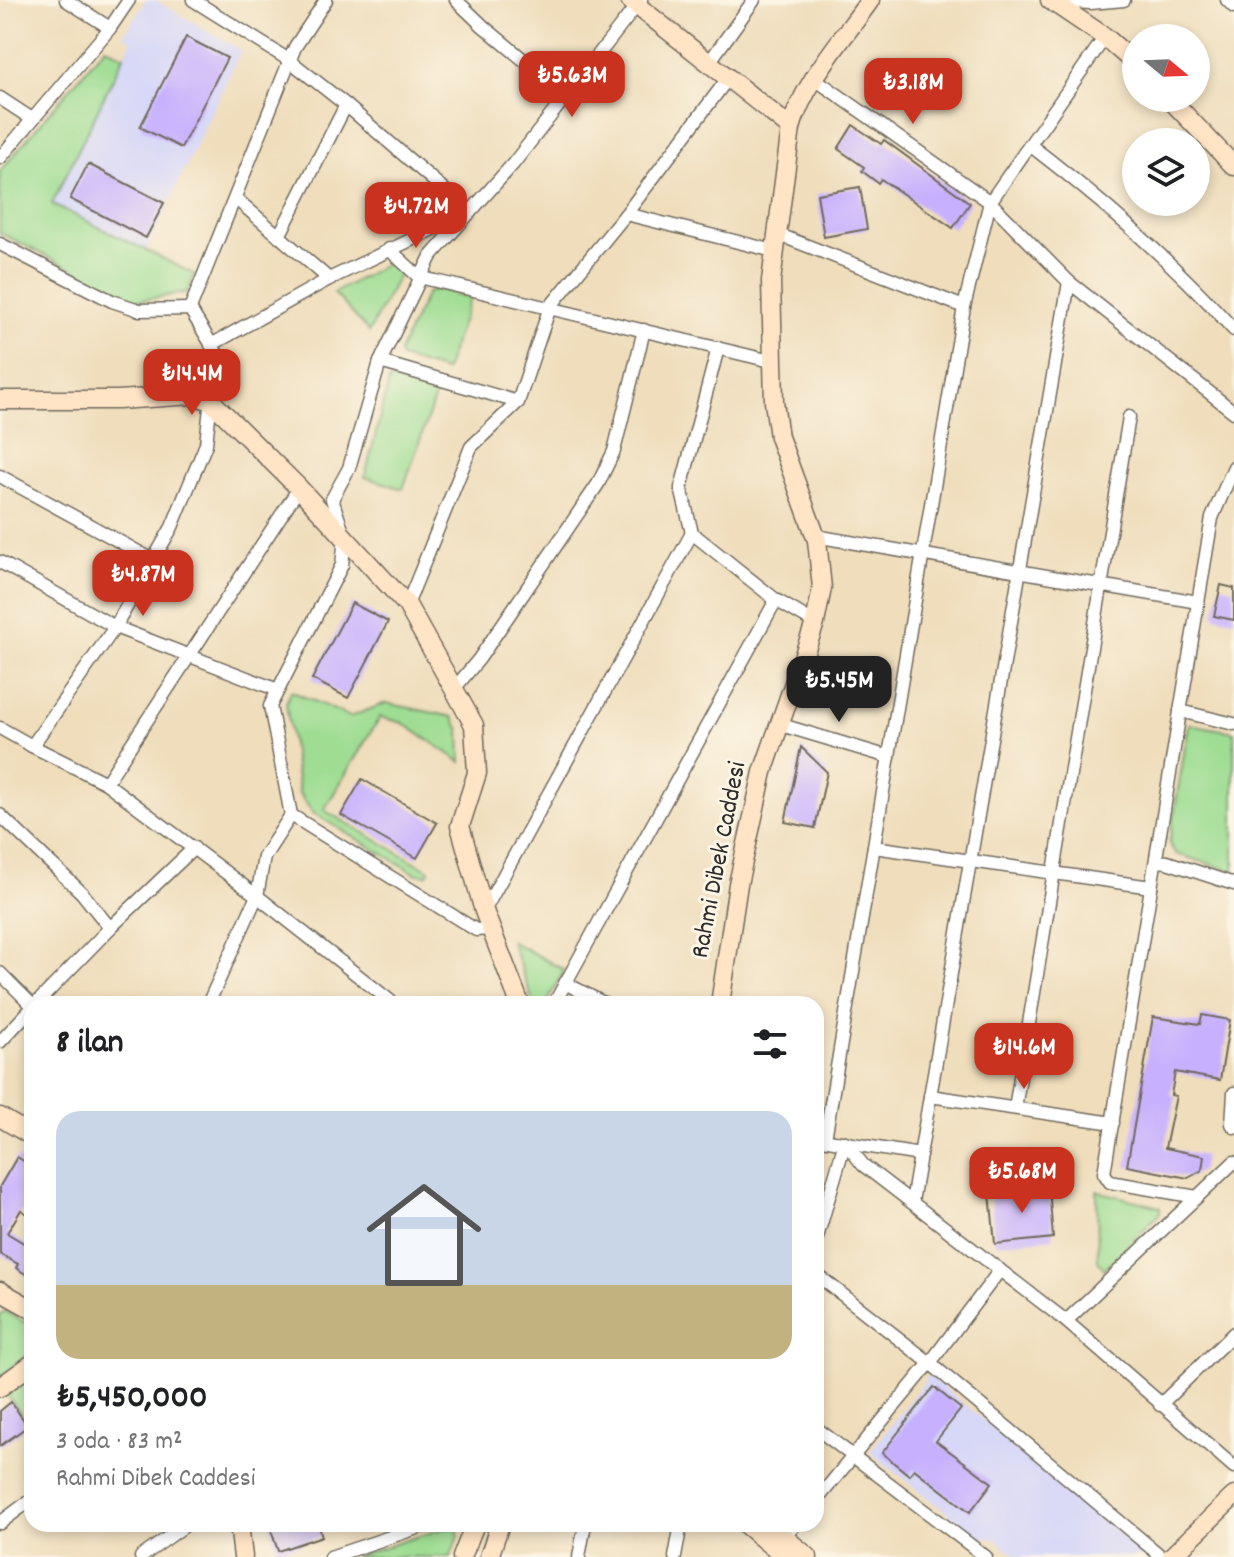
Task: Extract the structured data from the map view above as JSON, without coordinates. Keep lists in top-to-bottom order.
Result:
{
  "streets": {
    "street": ["Rahmi Dibek Caddesi"]
  },
  "north": "right",
  "page": {
    "price": [
      "₺5.63M",
      "₺3.18M",
      "₺4.72M",
      "₺14.4M",
      "₺4.87M",
      "₺5.45M",
      "₺14.6M",
      "₺5.68M"
    ],
    "heading": "8 ilan",
    "list": [
      {
        "name": "₺5,450,000",
        "note": "3 oda · 83 m² · Rahmi Dibek Caddesi"
      }
    ]
  }
}
